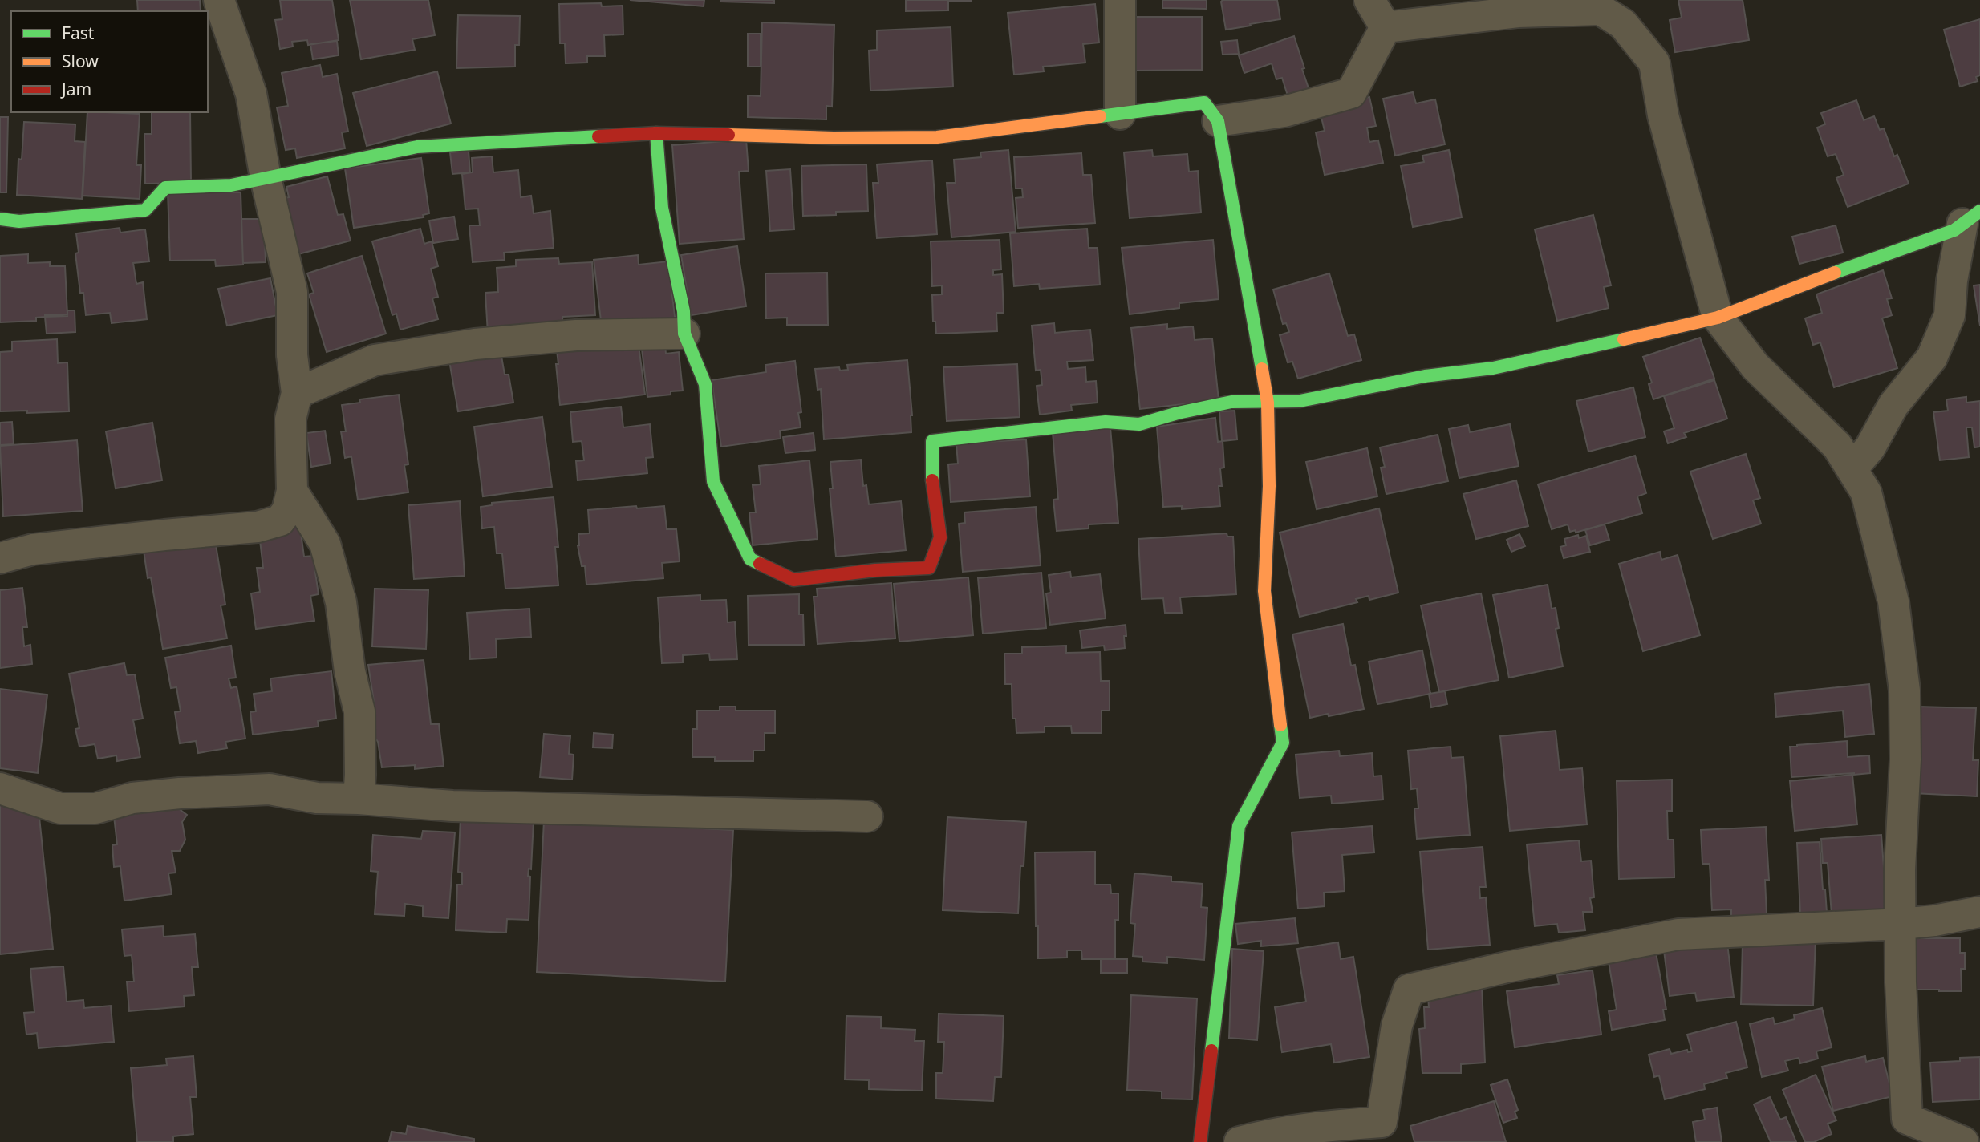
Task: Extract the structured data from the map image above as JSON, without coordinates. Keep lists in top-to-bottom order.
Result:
{
  "legend": ["Fast", "Slow", "Jam"]
}
